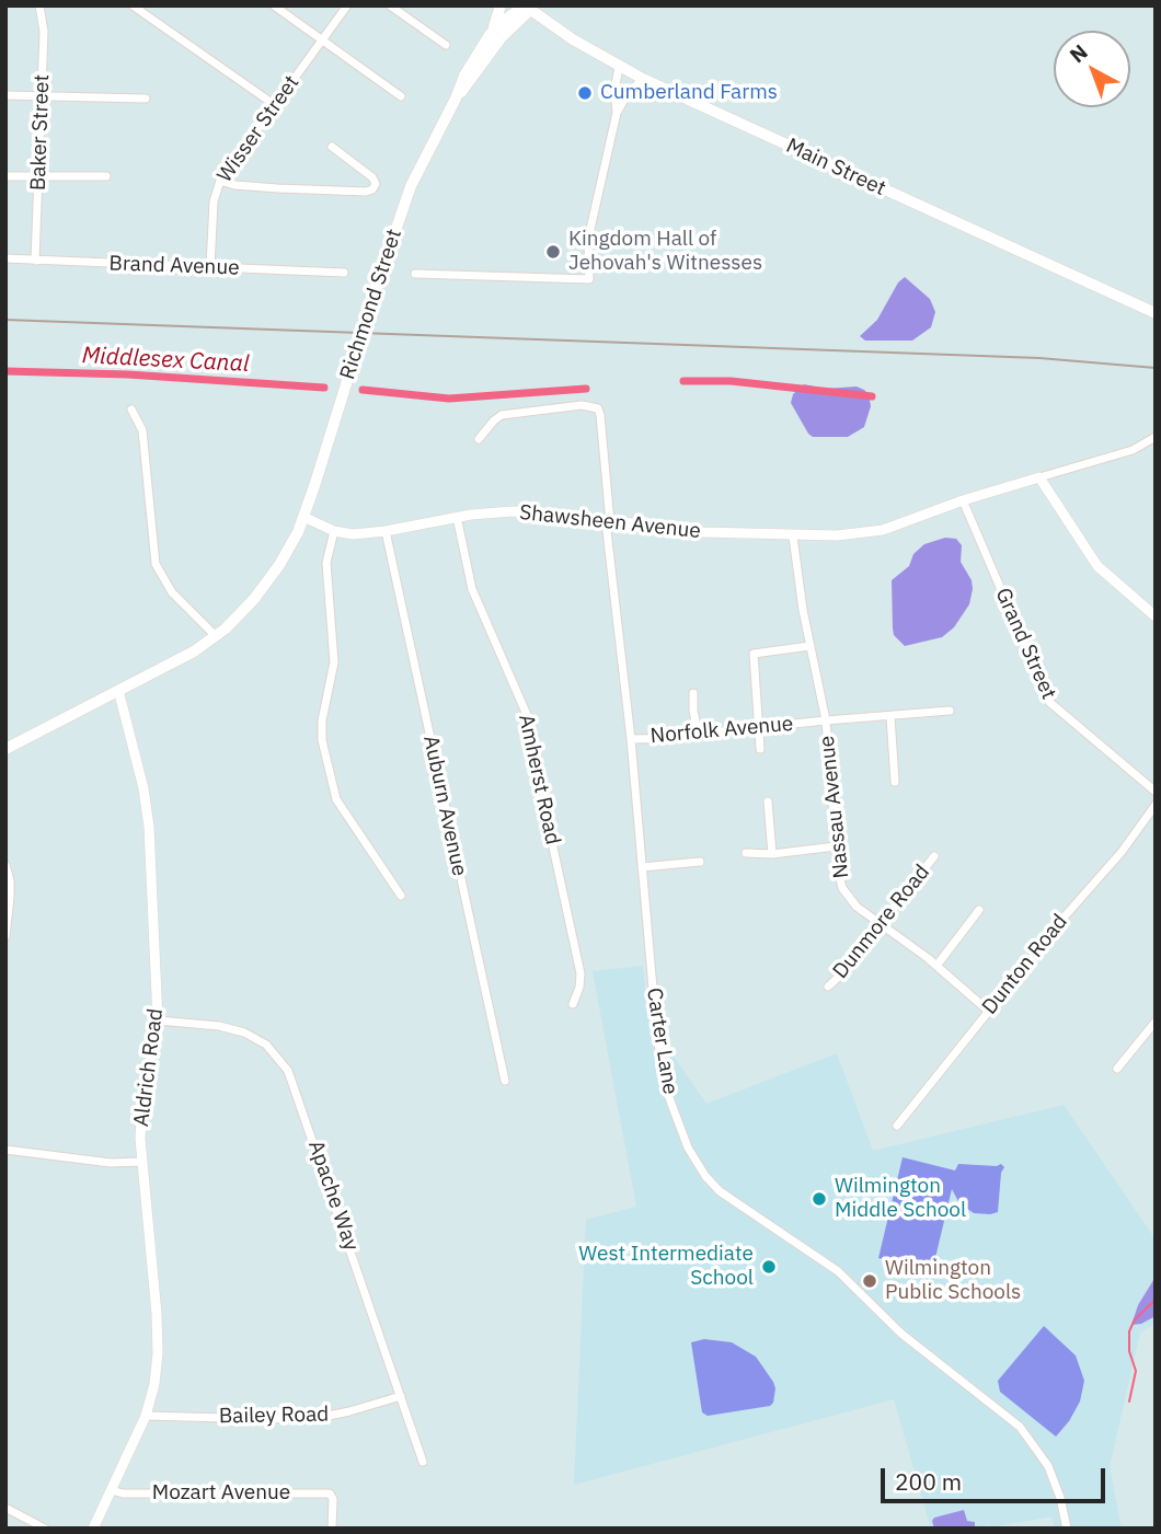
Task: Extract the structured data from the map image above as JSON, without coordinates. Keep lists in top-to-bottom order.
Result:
{
  "streets": {
    "main road": ["Main Street", "Richmond Street"],
    "street": [
      "Wisser Street",
      "Baker Street",
      "Brand Avenue",
      "Shawsheen Avenue",
      "Grand Street",
      "Norfolk Avenue",
      "Amherst Road",
      "Auburn Avenue",
      "Nassau Avenue",
      "Dunmore Road",
      "Dunton Road",
      "Carter Lane",
      "Aldrich Road",
      "Apache Way",
      "Bailey Road",
      "Mozart Avenue"
    ]
  },
  "crossings": [
    ["Wisser Street", "Brand Avenue"],
    ["Baker Street", "Brand Avenue"],
    ["Main Street", "Richmond Street"],
    ["Richmond Street", "Shawsheen Avenue"],
    ["Shawsheen Avenue", "Grand Street"],
    ["Shawsheen Avenue", "Amherst Road"],
    ["Shawsheen Avenue", "Auburn Avenue"],
    ["Shawsheen Avenue", "Nassau Avenue"],
    ["Shawsheen Avenue", "Carter Lane"],
    ["Norfolk Avenue", "Nassau Avenue"],
    ["Norfolk Avenue", "Carter Lane"],
    ["Nassau Avenue", "Dunmore Road"],
    ["Nassau Avenue", "Dunton Road"],
    ["Aldrich Road", "Apache Way"],
    ["Aldrich Road", "Bailey Road"],
    ["Aldrich Road", "Mozart Avenue"],
    ["Apache Way", "Bailey Road"]
  ],
  "water": ["Middlesex Canal"],
  "places": [
    "Cumberland Farms",
    "Kingdom Hall of Jehovah's Witnesses",
    "Wilmington Middle School",
    "West Intermediate School",
    "Wilmington Public Schools"
  ],
  "scale_bar": "200 m",
  "north": "top left"
}
